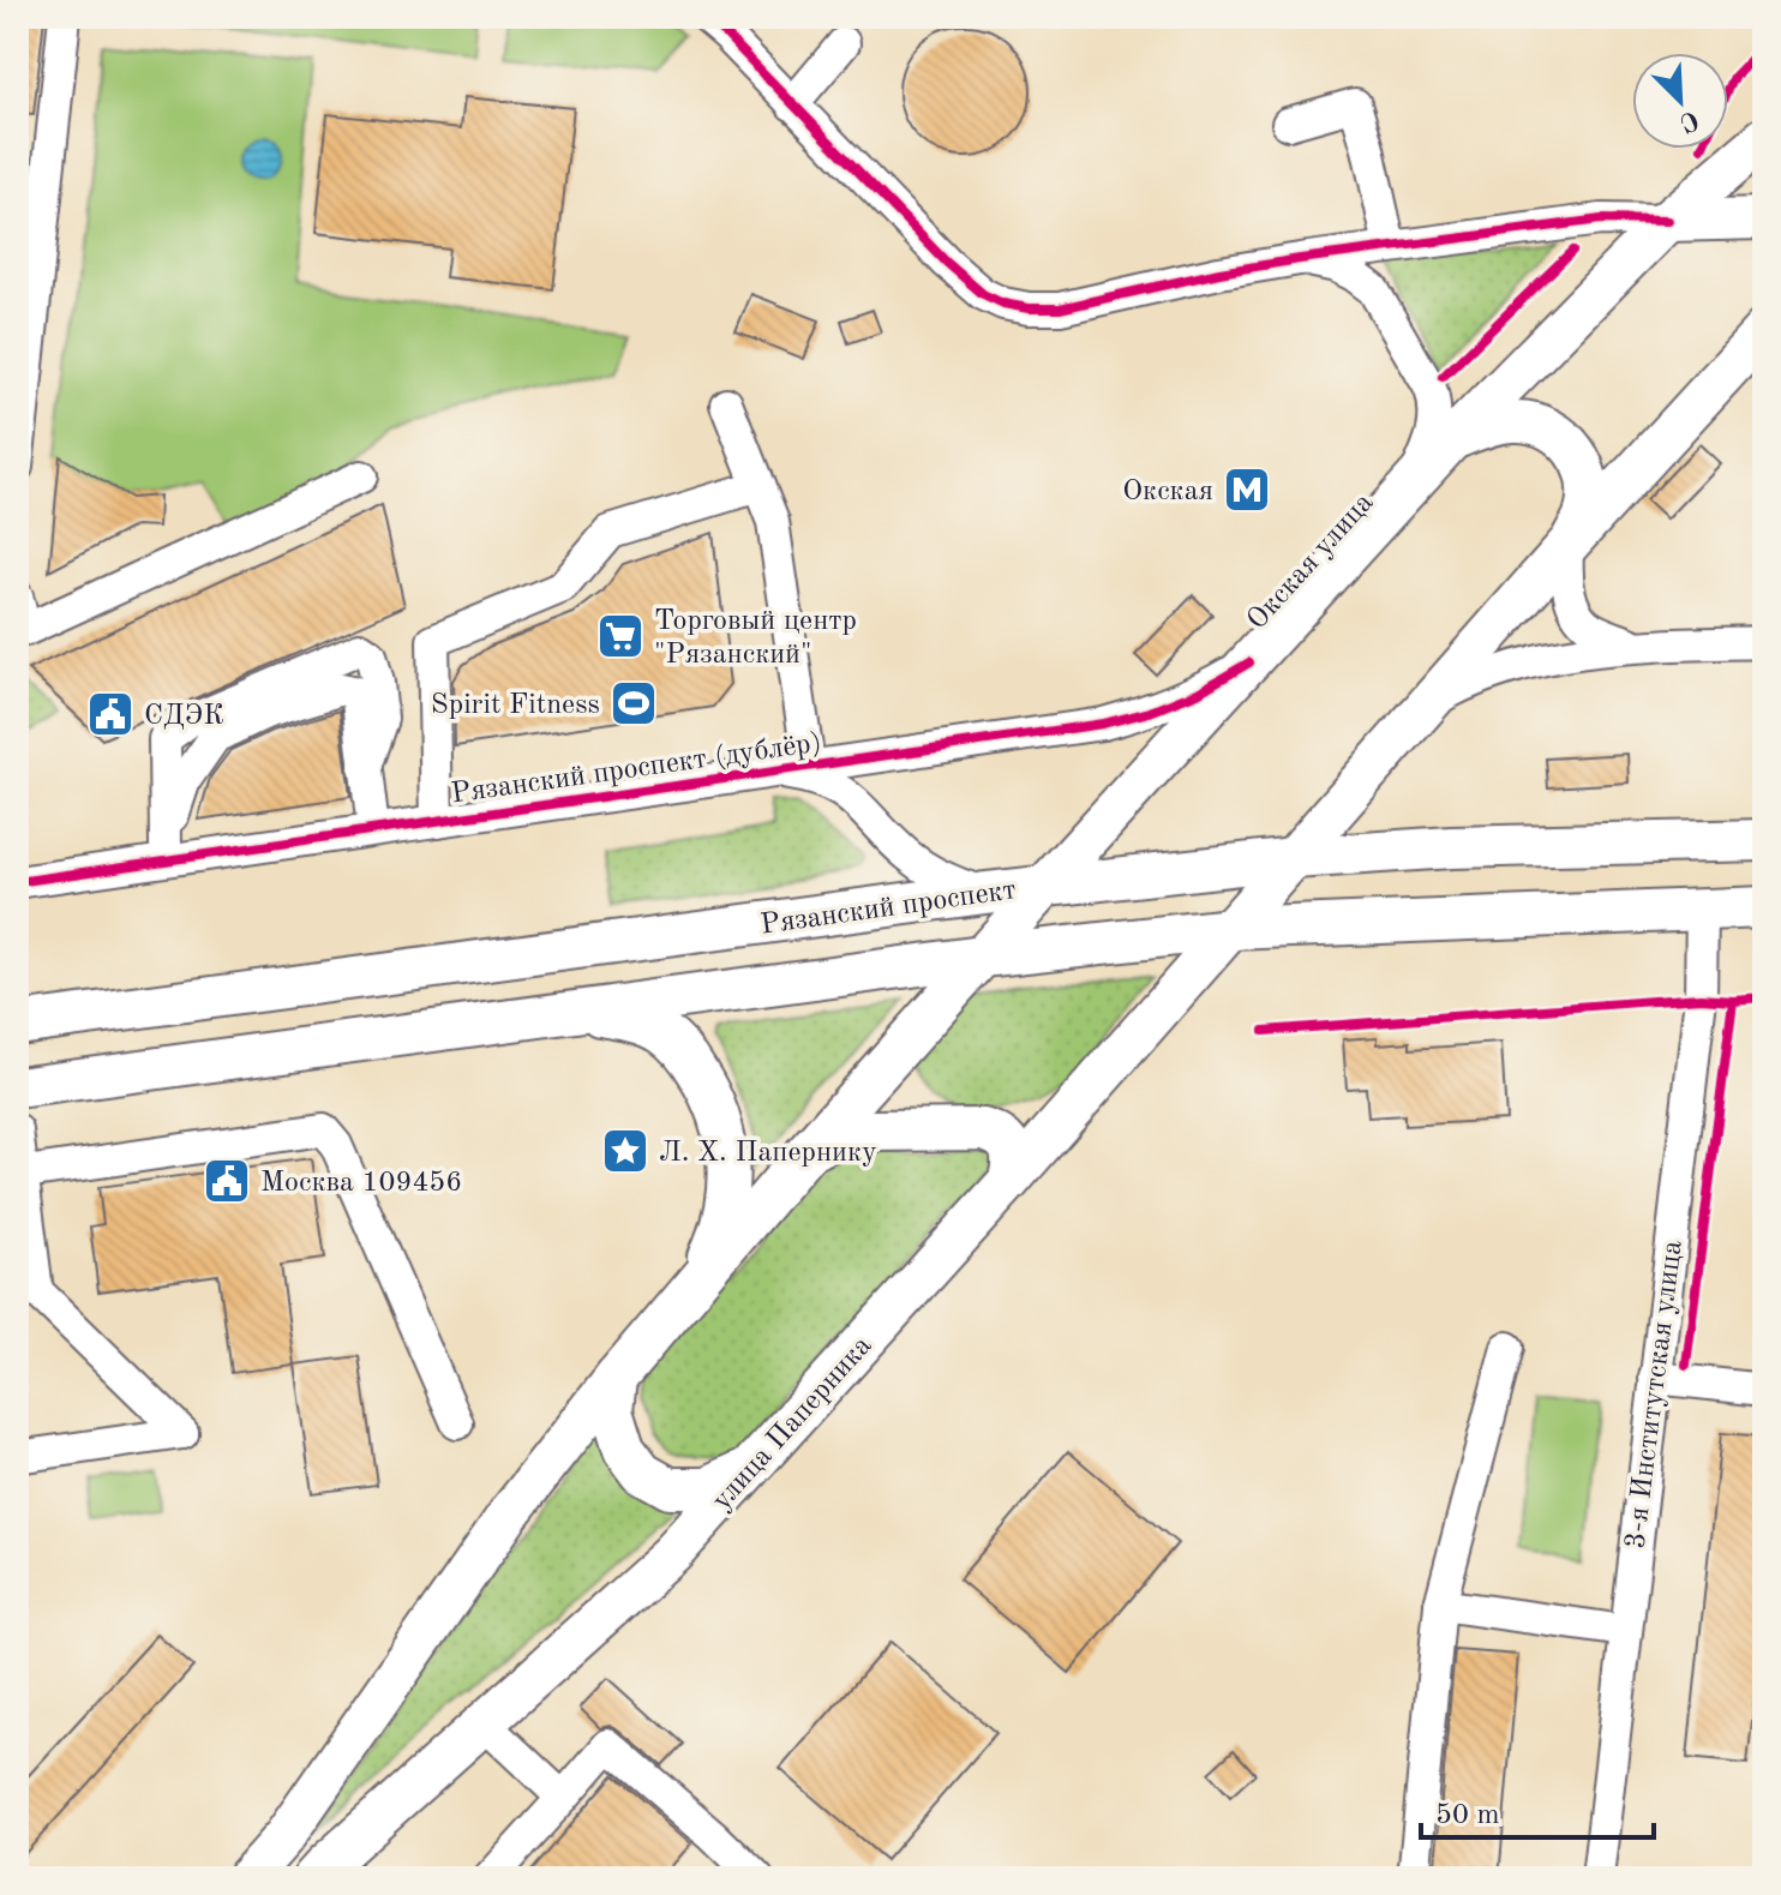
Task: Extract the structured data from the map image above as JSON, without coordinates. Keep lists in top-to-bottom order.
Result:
{
  "streets": {
    "main road": ["Окская улица", "Рязанский проспект", "улица Паперника"],
    "street": ["Рязанский проспект (дублёр)", "3-я Институтская улица"]
  },
  "crossings": [
    ["Окская улица", "Рязанский проспект (дублёр)"],
    ["Окская улица", "Рязанский проспект"]
  ],
  "places": {
    "metro station": ["Окская"],
    "supermarket": ["Торговый центр \"Рязанский\""],
    "sports": ["Spirit Fitness"],
    "public building": ["СДЭК", "Москва 109456"],
    "place": ["Л. Х. Папернику"]
  },
  "scale_bar": "50 m",
  "north": "bottom right"
}
